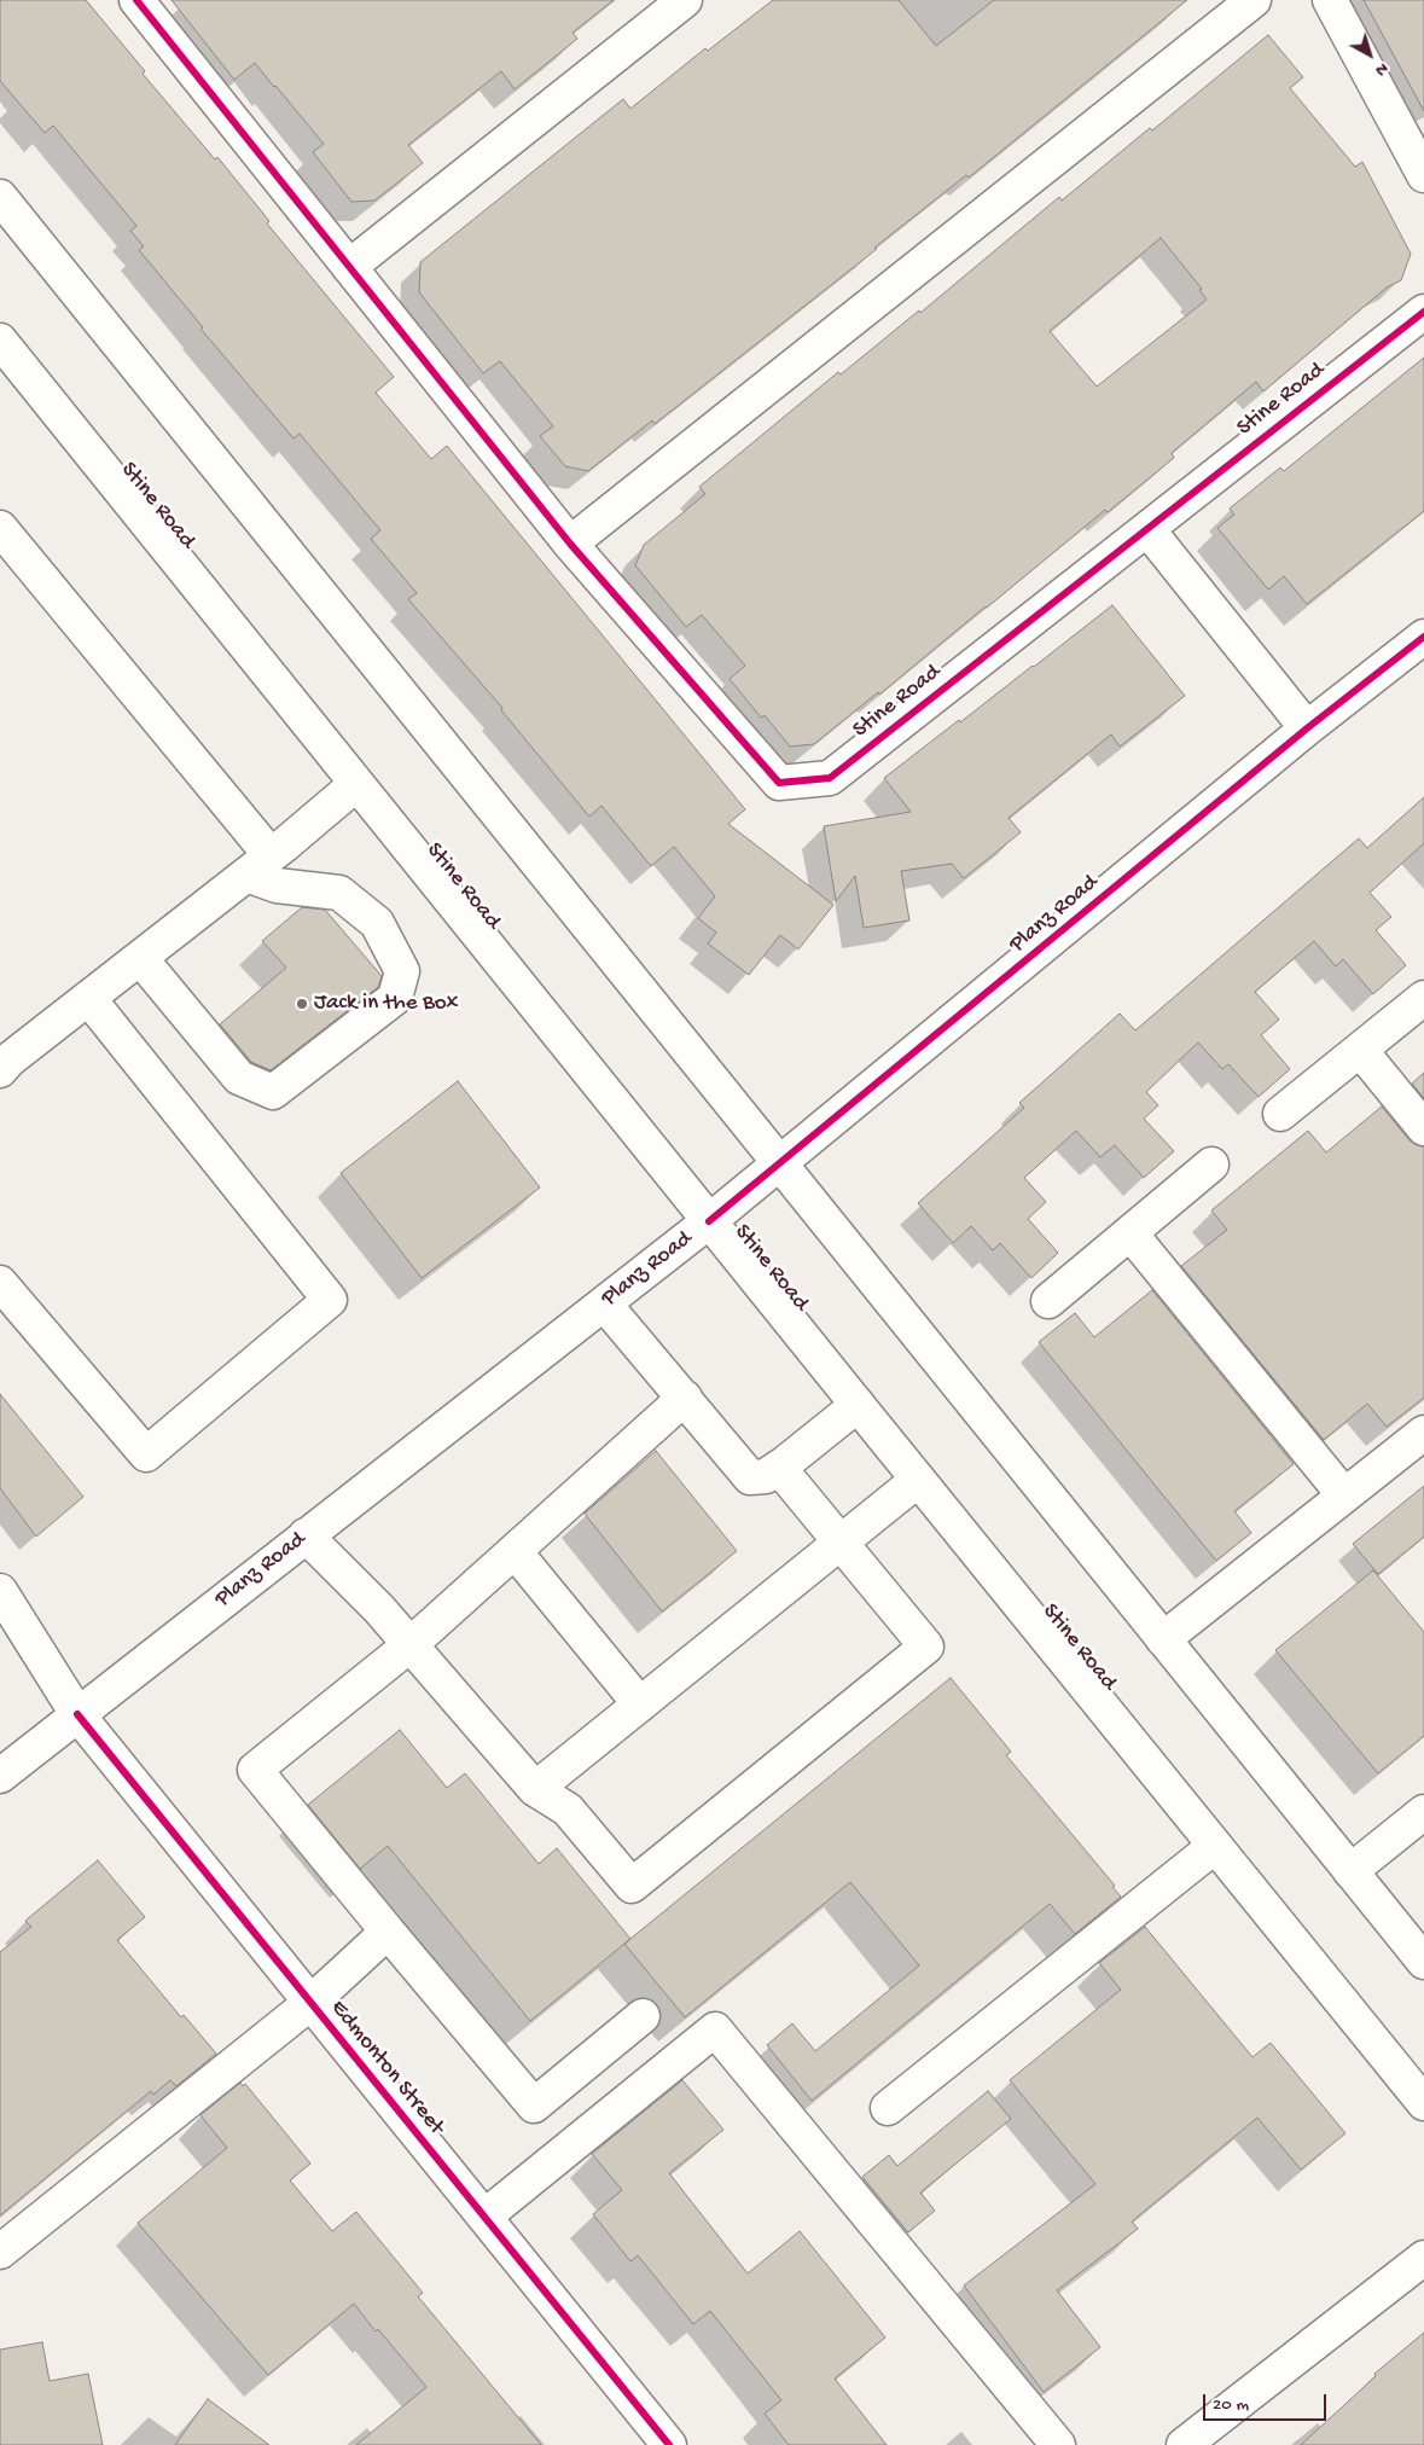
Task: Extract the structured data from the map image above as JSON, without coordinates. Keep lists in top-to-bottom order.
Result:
{
  "streets": {
    "street": ["Stine Road", "Planz Road", "Edmonton Street"]
  },
  "crossings": [
    ["Stine Road", "Planz Road"],
    ["Planz Road", "Edmonton Street"]
  ],
  "places": ["Jack in the Box"],
  "scale_bar": "20 m",
  "north": "bottom right"
}
